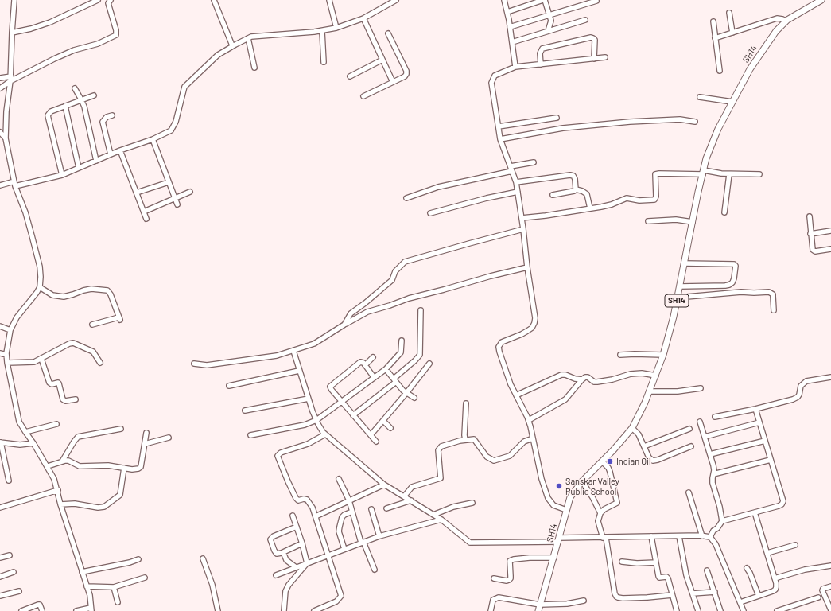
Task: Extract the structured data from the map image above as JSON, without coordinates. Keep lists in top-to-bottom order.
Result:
{
  "streets": {
    "main road": ["SH14"]
  },
  "places": ["Indian Oil", "Sanskar Valley Public School"]
}
